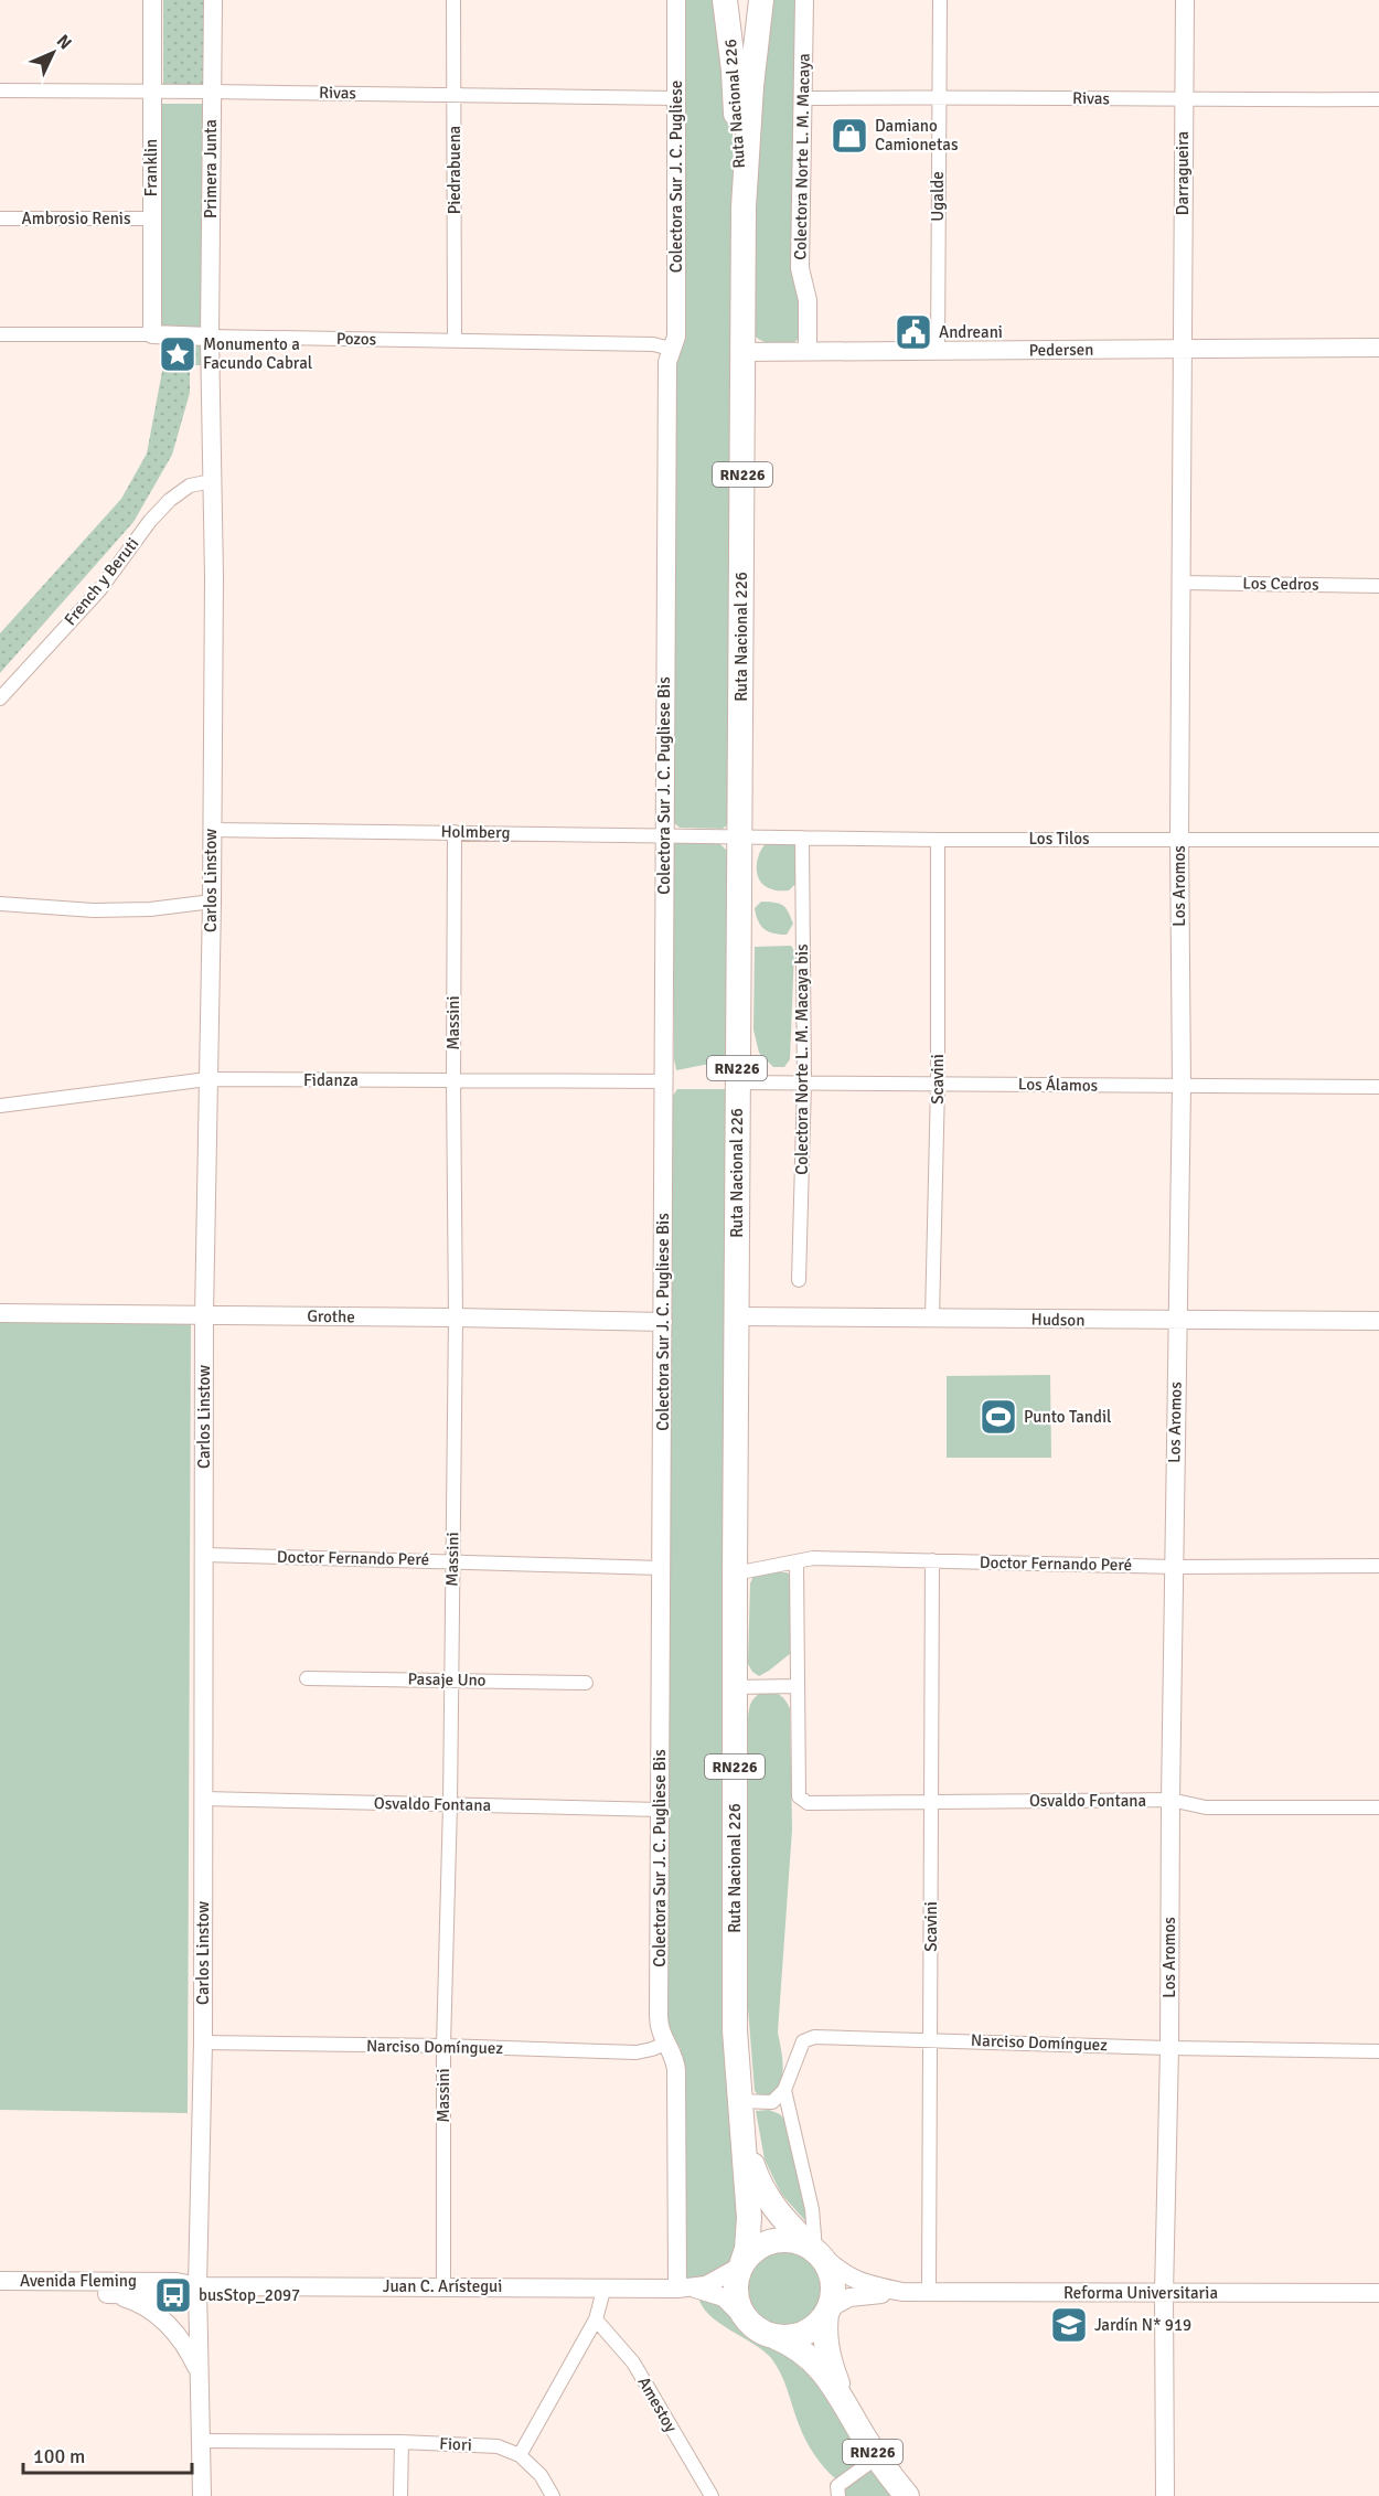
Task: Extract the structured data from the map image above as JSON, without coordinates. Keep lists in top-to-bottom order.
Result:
{
  "streets": {
    "highway": ["Ruta Nacional 226", "RN226"],
    "street": [
      "Rivas",
      "Colectora Norte L. M. Macaya",
      "Franklin",
      "Primera Junta",
      "Piedrabuena",
      "Darragueira",
      "Colectora Sur J. C. Pugliese",
      "Ugalde",
      "Ambrosio Renis",
      "Pozos",
      "Pedersen",
      "French y Beruti",
      "Los Cedros",
      "Colectora Sur J. C. Pugliese Bis",
      "Holmberg",
      "Los Tilos",
      "Carlos Linstow",
      "Los Aromos",
      "Massini",
      "Colectora Norte L. M. Macaya bis",
      "Scavini",
      "Fidanza",
      "Los Álamos",
      "Grothe",
      "Hudson",
      "Doctor Fernando Peré",
      "Pasaje Uno",
      "Osvaldo Fontana",
      "Narciso Domínguez",
      "Avenida Fleming",
      "Juan C. Arístegui",
      "Reforma Universitaria",
      "Amestoy",
      "Fiori"
    ]
  },
  "crossings": [
    ["Rivas", "Colectora Norte L. M. Macaya"],
    ["Rivas", "Franklin"],
    ["Rivas", "Primera Junta"],
    ["Rivas", "Piedrabuena"],
    ["Rivas", "Darragueira"],
    ["Rivas", "Colectora Sur J. C. Pugliese"],
    ["Rivas", "Ugalde"],
    ["Ruta Nacional 226", "Pedersen"],
    ["Ruta Nacional 226", "Holmberg"],
    ["Ruta Nacional 226", "Los Tilos"],
    ["Ruta Nacional 226", "Los Álamos"],
    ["Ruta Nacional 226", "Hudson"],
    ["Ruta Nacional 226", "Doctor Fernando Peré"],
    ["Ruta Nacional 226", "Juan C. Arístegui"],
    ["Ruta Nacional 226", "Reforma Universitaria"],
    ["Colectora Norte L. M. Macaya", "Pedersen"],
    ["Franklin", "Ambrosio Renis"],
    ["Franklin", "Pozos"],
    ["Primera Junta", "Pozos"],
    ["Primera Junta", "Carlos Linstow"],
    ["Piedrabuena", "Pozos"],
    ["Darragueira", "Pedersen"],
    ["Darragueira", "Los Aromos"],
    ["Colectora Sur J. C. Pugliese", "Pozos"],
    ["Colectora Sur J. C. Pugliese", "Colectora Sur J. C. Pugliese Bis"],
    ["Ugalde", "Pedersen"],
    ["Pozos", "Colectora Sur J. C. Pugliese Bis"],
    ["Pozos", "Carlos Linstow"],
    ["Pedersen", "Los Aromos"],
    ["French y Beruti", "Carlos Linstow"],
    ["Los Cedros", "Los Aromos"],
    ["Colectora Sur J. C. Pugliese Bis", "Holmberg"],
    ["Colectora Sur J. C. Pugliese Bis", "Fidanza"],
    ["Colectora Sur J. C. Pugliese Bis", "Grothe"],
    ["Colectora Sur J. C. Pugliese Bis", "Doctor Fernando Peré"],
    ["Colectora Sur J. C. Pugliese Bis", "Osvaldo Fontana"],
    ["Colectora Sur J. C. Pugliese Bis", "Narciso Domínguez"],
    ["Colectora Sur J. C. Pugliese Bis", "Juan C. Arístegui"],
    ["Holmberg", "Los Tilos"],
    ["Holmberg", "Carlos Linstow"],
    ["Holmberg", "Massini"],
    ["Los Tilos", "Los Aromos"],
    ["Los Tilos", "Colectora Norte L. M. Macaya bis"],
    ["Los Tilos", "Scavini"],
    ["Carlos Linstow", "Fidanza"],
    ["Carlos Linstow", "Grothe"],
    ["Carlos Linstow", "Doctor Fernando Peré"],
    ["Carlos Linstow", "Osvaldo Fontana"],
    ["Carlos Linstow", "Narciso Domínguez"],
    ["Carlos Linstow", "Avenida Fleming"],
    ["Carlos Linstow", "Juan C. Arístegui"],
    ["Carlos Linstow", "Fiori"],
    ["Los Aromos", "Los Álamos"],
    ["Los Aromos", "Hudson"],
    ["Los Aromos", "Doctor Fernando Peré"],
    ["Los Aromos", "Osvaldo Fontana"],
    ["Los Aromos", "Narciso Domínguez"],
    ["Los Aromos", "Reforma Universitaria"],
    ["Massini", "Fidanza"],
    ["Massini", "Grothe"],
    ["Massini", "Doctor Fernando Peré"],
    ["Massini", "Pasaje Uno"],
    ["Massini", "Osvaldo Fontana"],
    ["Massini", "Narciso Domínguez"],
    ["Massini", "Juan C. Arístegui"],
    ["Colectora Norte L. M. Macaya bis", "Los Álamos"],
    ["Scavini", "Los Álamos"],
    ["Scavini", "Hudson"],
    ["Scavini", "Doctor Fernando Peré"],
    ["Scavini", "Osvaldo Fontana"],
    ["Scavini", "Narciso Domínguez"],
    ["Scavini", "Reforma Universitaria"],
    ["Avenida Fleming", "Juan C. Arístegui"],
    ["Juan C. Arístegui", "Reforma Universitaria"]
  ],
  "places": {
    "shop": ["Damiano Camionetas"],
    "public building": ["Andreani"],
    "place": ["Monumento a Facundo Cabral"],
    "sports": ["Punto Tandil"],
    "bus stop": ["busStop_2097"],
    "school or university": ["Jardín N* 919"]
  },
  "scale_bar": "100 m",
  "north": "top right"
}
